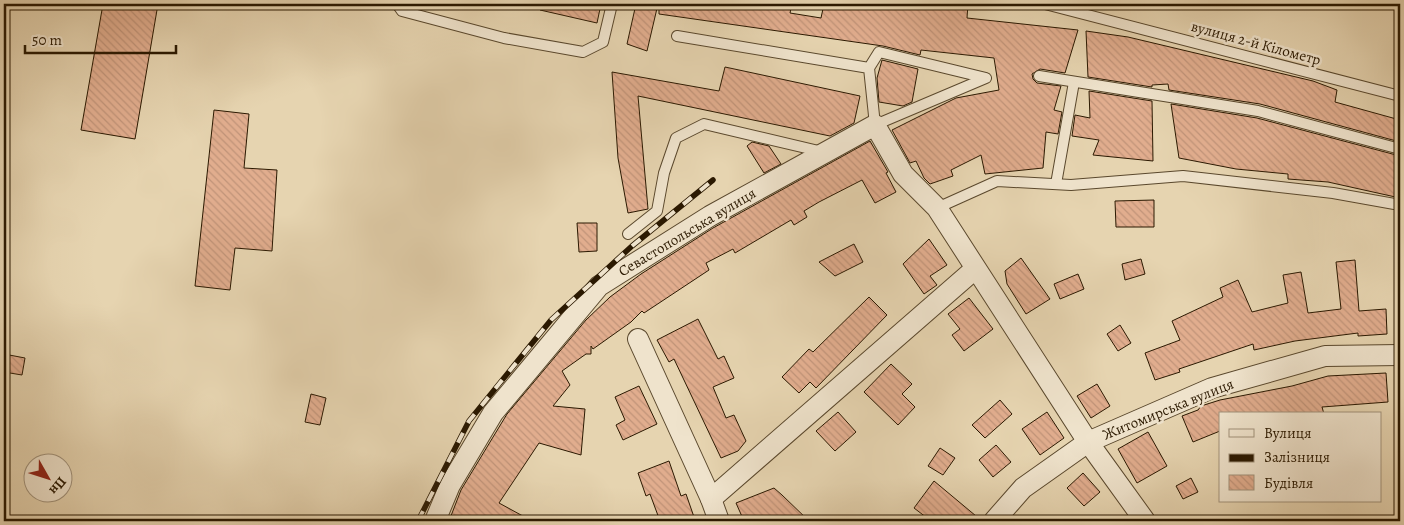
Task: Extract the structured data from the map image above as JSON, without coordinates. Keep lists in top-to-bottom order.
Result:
{
  "streets": {
    "street": ["Севастопольська вулиця", "Житомирська вулиця"],
    "lane": ["вулиця 2-й Кілометр"]
  },
  "legend": ["Вулиця", "Залізниця", "Будівля"],
  "scale_bar": "50 m",
  "north": "bottom right"
}
